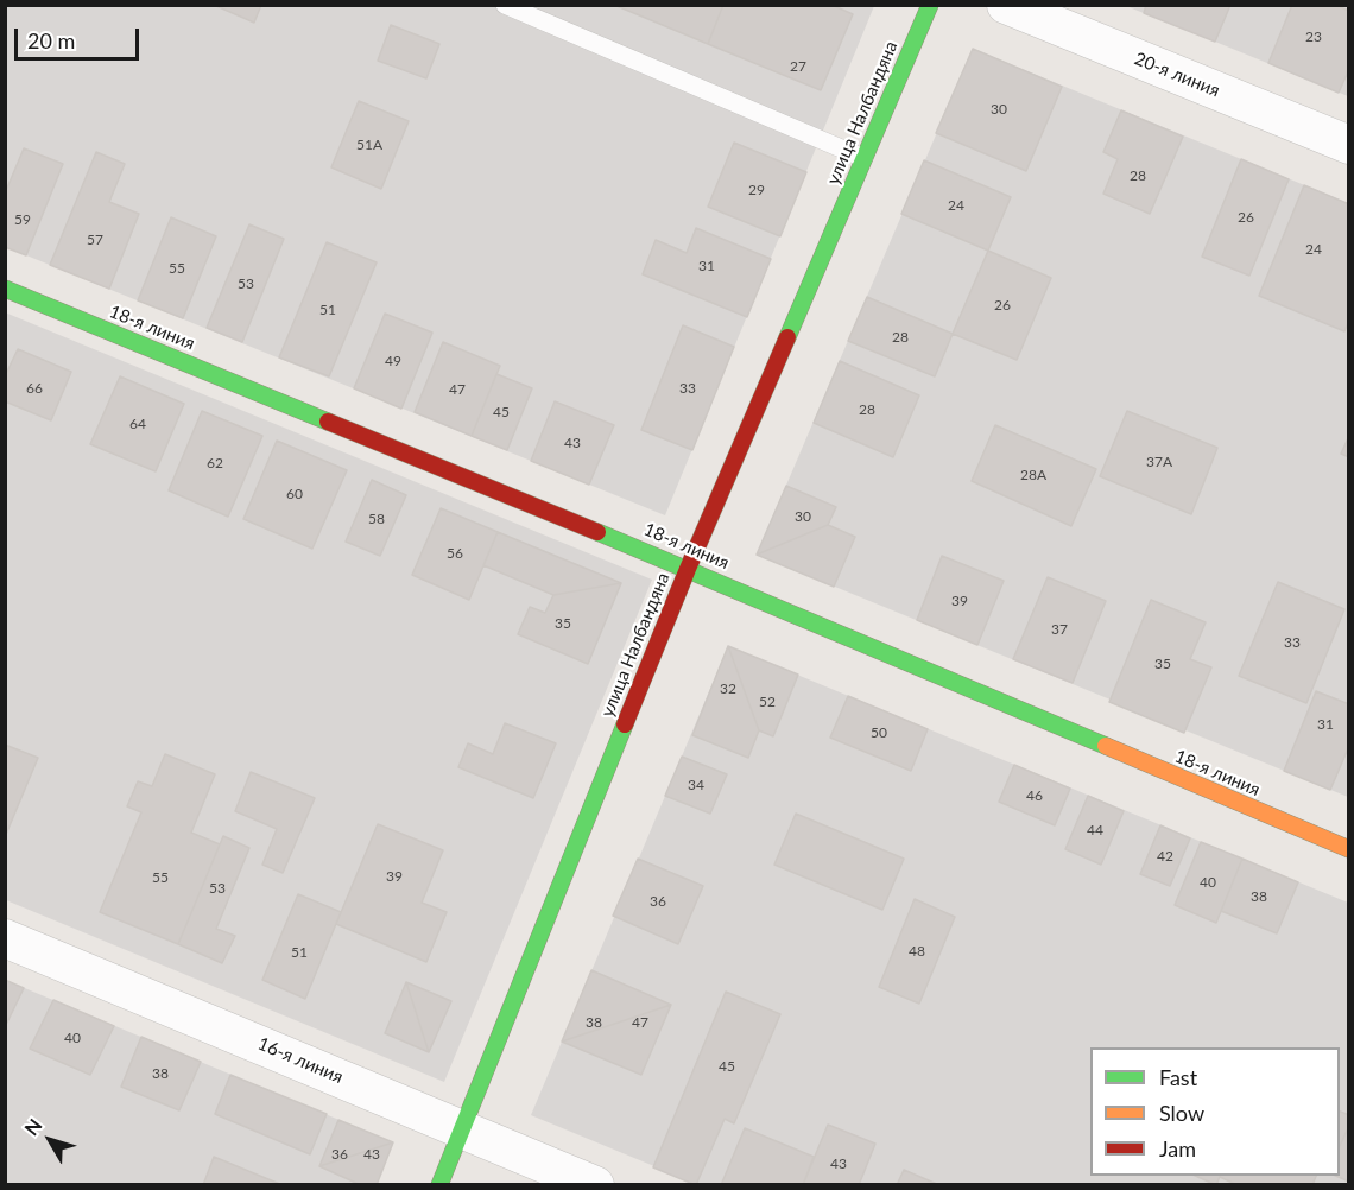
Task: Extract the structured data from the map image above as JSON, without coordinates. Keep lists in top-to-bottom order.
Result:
{
  "streets": {
    "street": [
      "20-я линия",
      "улица Налбандяна",
      "18-я линия",
      "16-я линия"
    ]
  },
  "crossings": [
    ["улица Налбандяна", "18-я линия"],
    ["улица Налбандяна", "16-я линия"]
  ],
  "house_numbers": [
    "23",
    "27",
    "30",
    "51А",
    "28",
    "29",
    "24",
    "26",
    "59",
    "57",
    "24",
    "31",
    "55",
    "53",
    "26",
    "51",
    "28",
    "49",
    "66",
    "33",
    "47",
    "28",
    "45",
    "64",
    "43",
    "37А",
    "62",
    "28А",
    "60",
    "30",
    "58",
    "56",
    "39",
    "35",
    "37",
    "33",
    "35",
    "32",
    "52",
    "31",
    "50",
    "34",
    "46",
    "44",
    "42",
    "39",
    "55",
    "40",
    "53",
    "38",
    "36",
    "48",
    "51",
    "38",
    "47",
    "40",
    "45",
    "38",
    "36",
    "43",
    "43"
  ],
  "legend": ["Fast", "Slow", "Jam"],
  "scale_bar": "20 m",
  "north": "top left"
}
